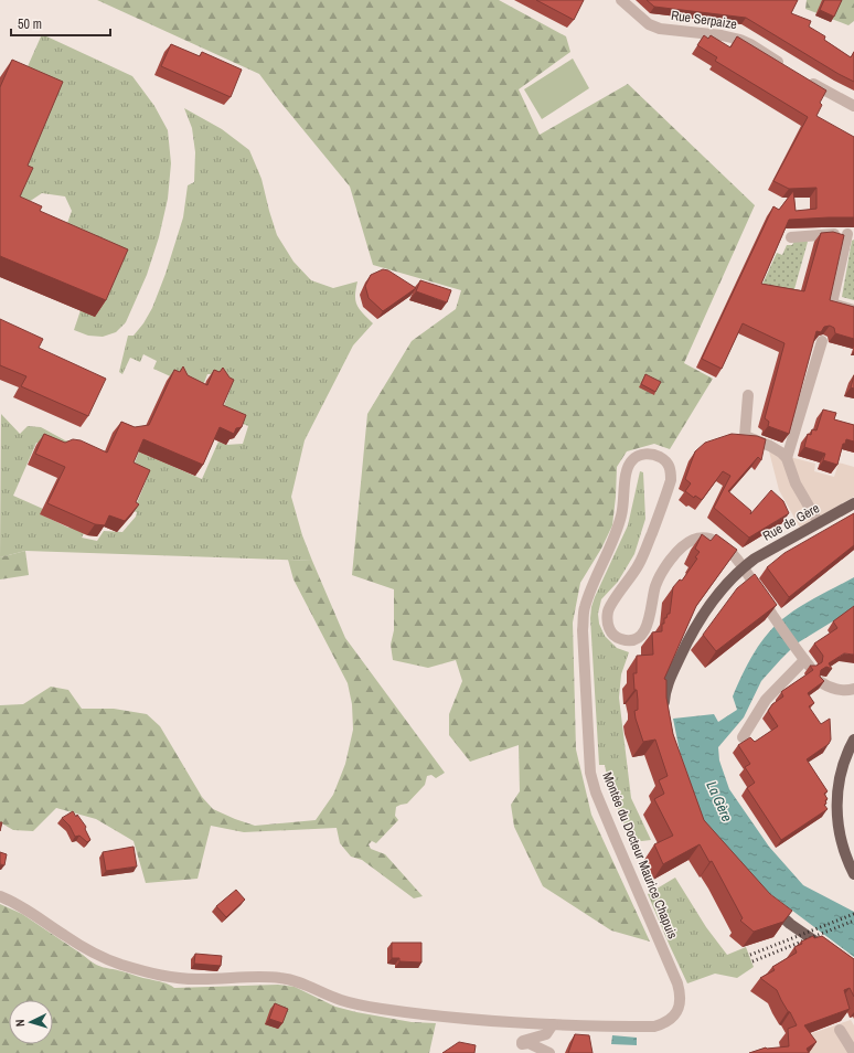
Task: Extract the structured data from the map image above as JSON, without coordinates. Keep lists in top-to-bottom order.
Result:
{
  "streets": {
    "main road": ["Rue de Gère"],
    "street": ["Rue Serpaize", "Montée du Docteur Maurice Chapuis"]
  },
  "crossings": [
    ["Rue de Gère", "Montée du Docteur Maurice Chapuis"]
  ],
  "water": ["La Gère"],
  "scale_bar": "50 m",
  "north": "left"
}
